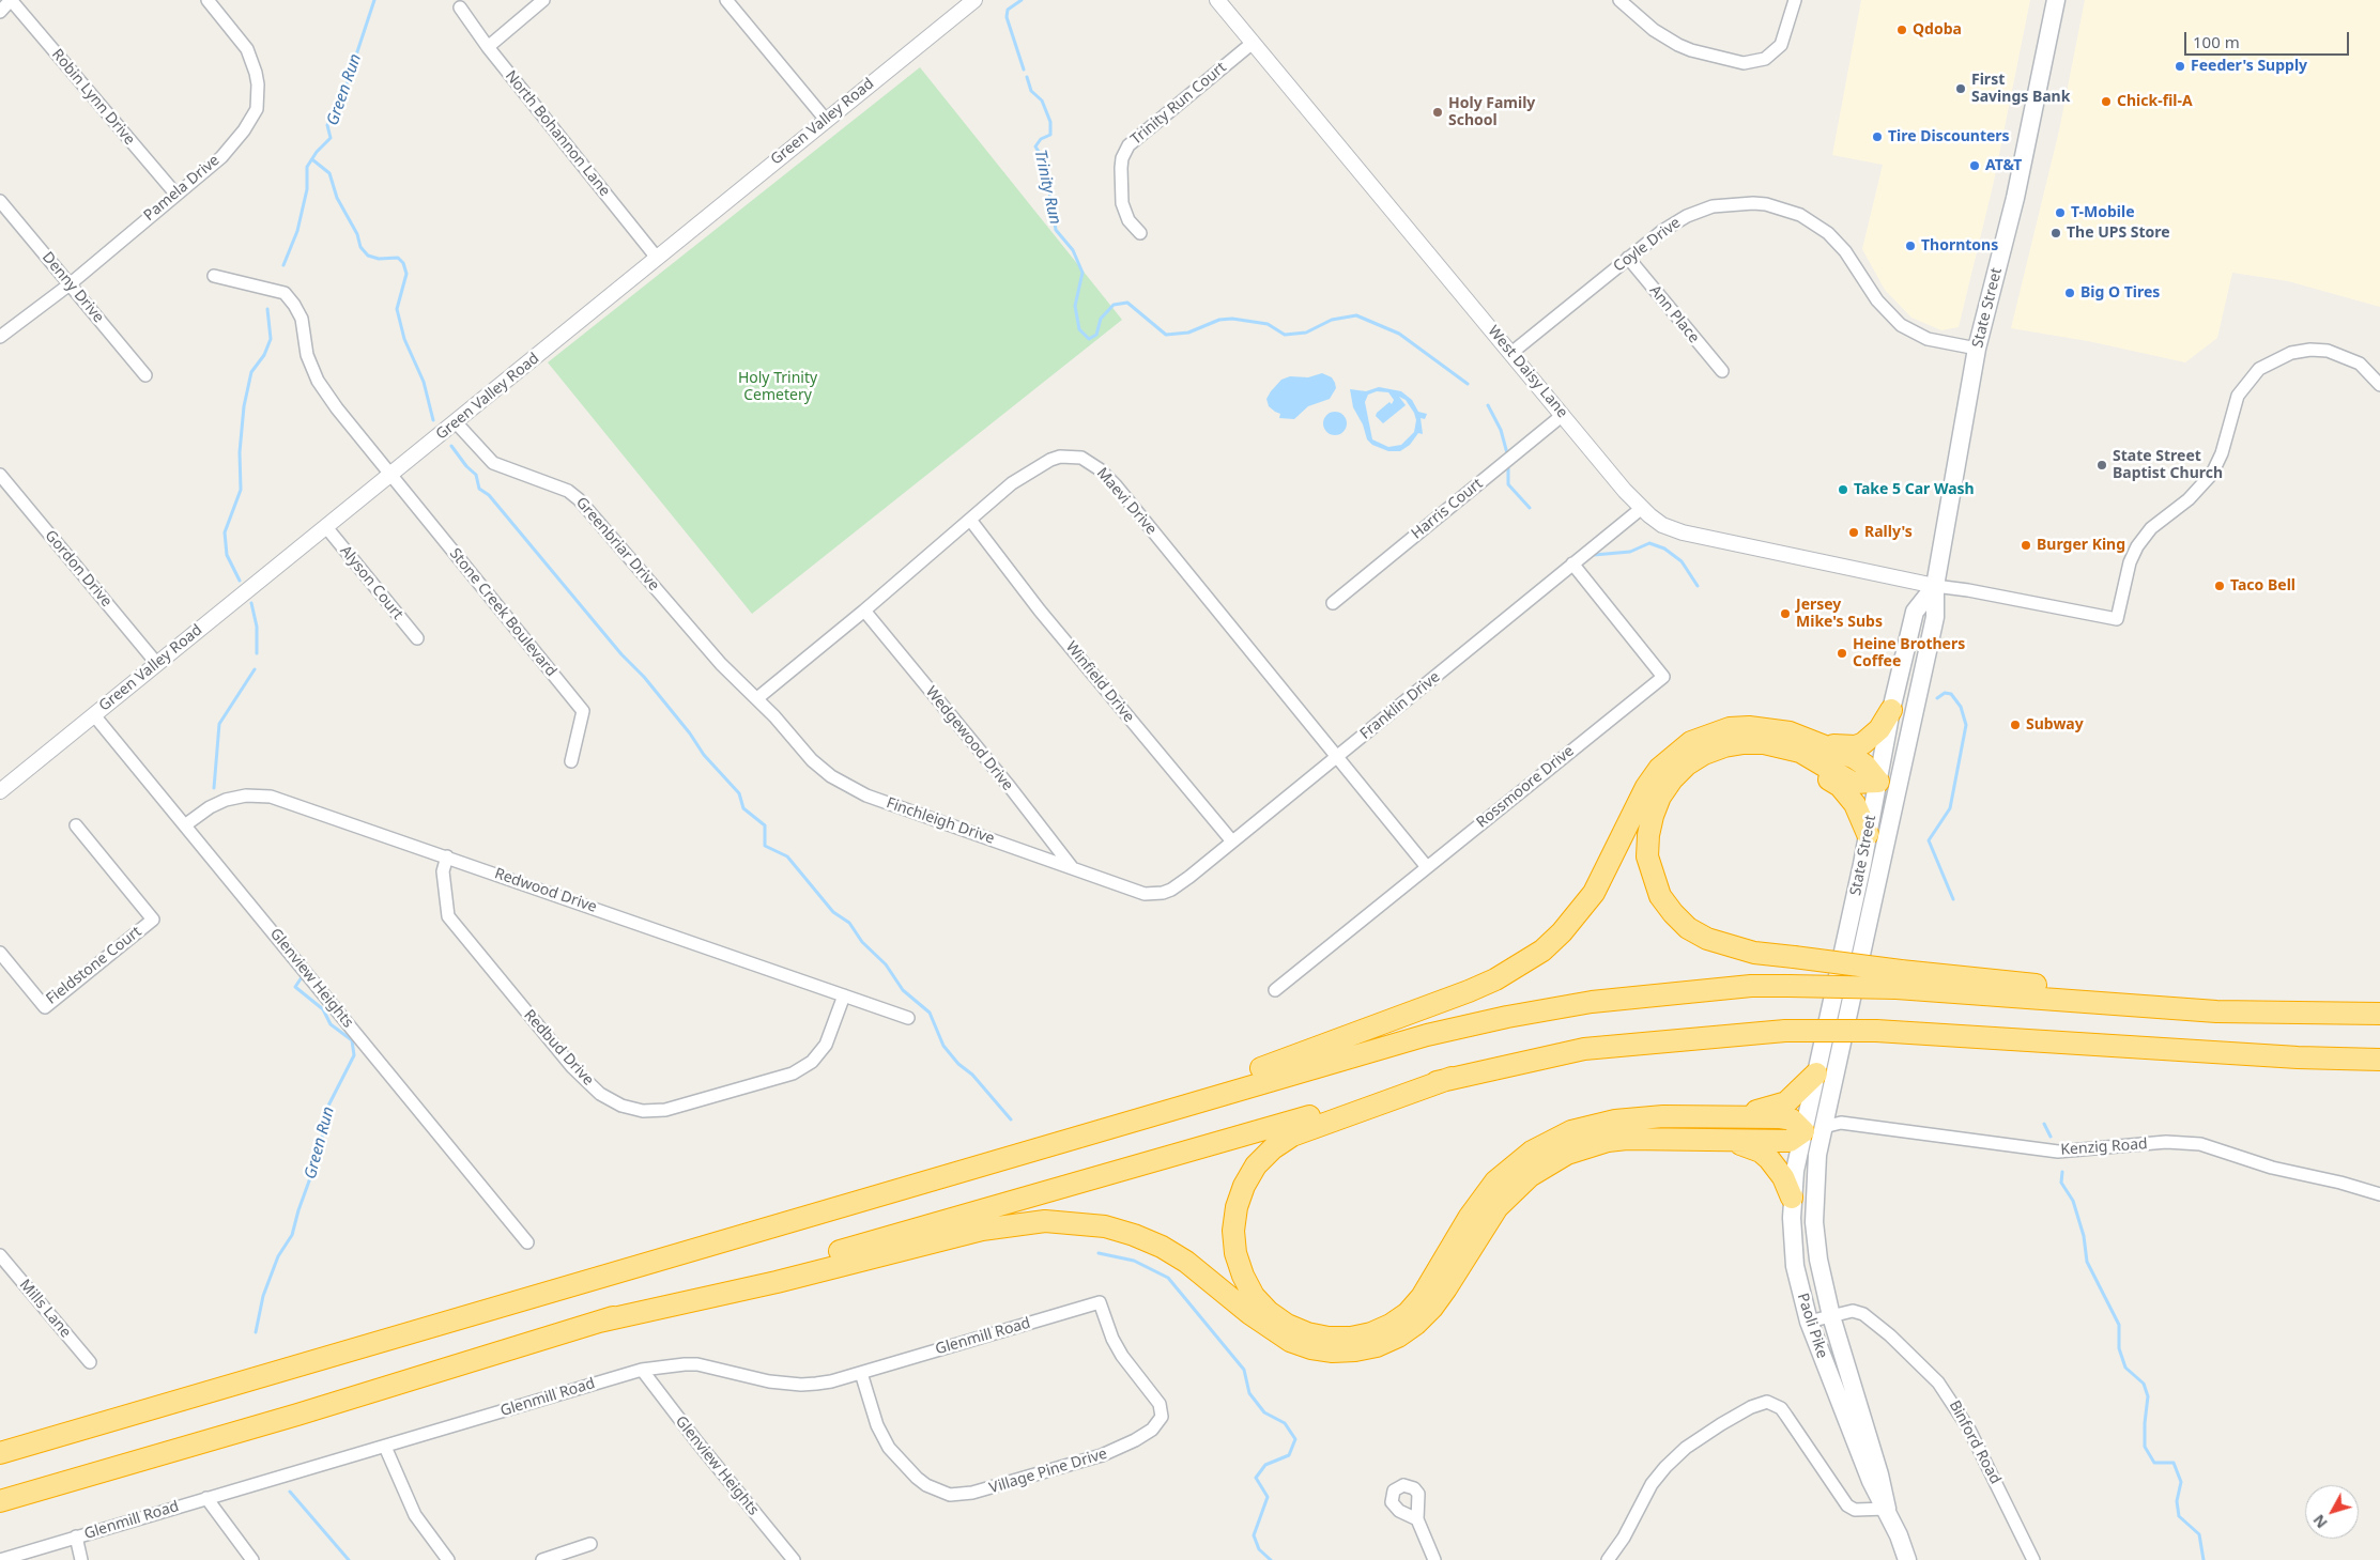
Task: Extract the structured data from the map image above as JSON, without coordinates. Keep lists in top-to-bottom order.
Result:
{
  "streets": {
    "main road": ["State Street", "Paoli Pike"],
    "street": [
      "Robin Lynn Drive",
      "Trinity Run Court",
      "Green Valley Road",
      "North Bohannon Lane",
      "Pamela Drive",
      "Coyle Drive",
      "Denny Drive",
      "Ann Place",
      "West Daisy Lane",
      "Maevi Drive",
      "Harris Court",
      "Greenbriar Drive",
      "Gordon Drive",
      "Alyson Court",
      "Stone Creek Boulevard",
      "Winfield Drive",
      "Franklin Drive",
      "Wedgewood Drive",
      "Rossmoore Drive",
      "Finchleigh Drive",
      "Redwood Drive",
      "Fieldstone Court",
      "Glenview Heights",
      "Redbud Drive",
      "Kenzig Road",
      "Mills Lane",
      "Glenmill Road",
      "Binford Road",
      "Village Pine Drive"
    ]
  },
  "crossings": [
    ["Robin Lynn Drive", "Pamela Drive"],
    ["Trinity Run Court", "West Daisy Lane"],
    ["Green Valley Road", "North Bohannon Lane"],
    ["Green Valley Road", "Greenbriar Drive"],
    ["Green Valley Road", "Gordon Drive"],
    ["Green Valley Road", "Alyson Court"],
    ["Green Valley Road", "Stone Creek Boulevard"],
    ["Green Valley Road", "Glenview Heights"],
    ["Pamela Drive", "Denny Drive"],
    ["Coyle Drive", "State Street"],
    ["Coyle Drive", "Ann Place"],
    ["Coyle Drive", "West Daisy Lane"],
    ["State Street", "West Daisy Lane"],
    ["State Street", "Kenzig Road"],
    ["State Street", "Paoli Pike"],
    ["West Daisy Lane", "Harris Court"],
    ["West Daisy Lane", "Franklin Drive"],
    ["Maevi Drive", "Greenbriar Drive"],
    ["Maevi Drive", "Winfield Drive"],
    ["Maevi Drive", "Franklin Drive"],
    ["Maevi Drive", "Wedgewood Drive"],
    ["Maevi Drive", "Rossmoore Drive"],
    ["Maevi Drive", "Finchleigh Drive"],
    ["Greenbriar Drive", "Finchleigh Drive"],
    ["Winfield Drive", "Franklin Drive"],
    ["Franklin Drive", "Rossmoore Drive"],
    ["Franklin Drive", "Finchleigh Drive"],
    ["Wedgewood Drive", "Finchleigh Drive"],
    ["Redwood Drive", "Glenview Heights"],
    ["Redwood Drive", "Redbud Drive"],
    ["Glenview Heights", "Glenmill Road"],
    ["Kenzig Road", "Paoli Pike"],
    ["Paoli Pike", "Binford Road"],
    ["Glenmill Road", "Village Pine Drive"]
  ],
  "water": ["Green Run", "Trinity Run"],
  "parks": ["Holy Trinity Cemetery"],
  "places": [
    "Qdoba",
    "Feeder's Supply",
    "First Savings Bank",
    "Chick-fil-A",
    "Holy Family School",
    "Tire Discounters",
    "AT&T",
    "T-Mobile",
    "The UPS Store",
    "Thorntons",
    "Big O Tires",
    "State Street Baptist Church",
    "Take 5 Car Wash",
    "Rally's",
    "Burger King",
    "Taco Bell",
    "Jersey Mike's Subs",
    "Heine Brothers Coffee",
    "Subway"
  ],
  "scale_bar": "100 m",
  "north": "bottom left"
}
